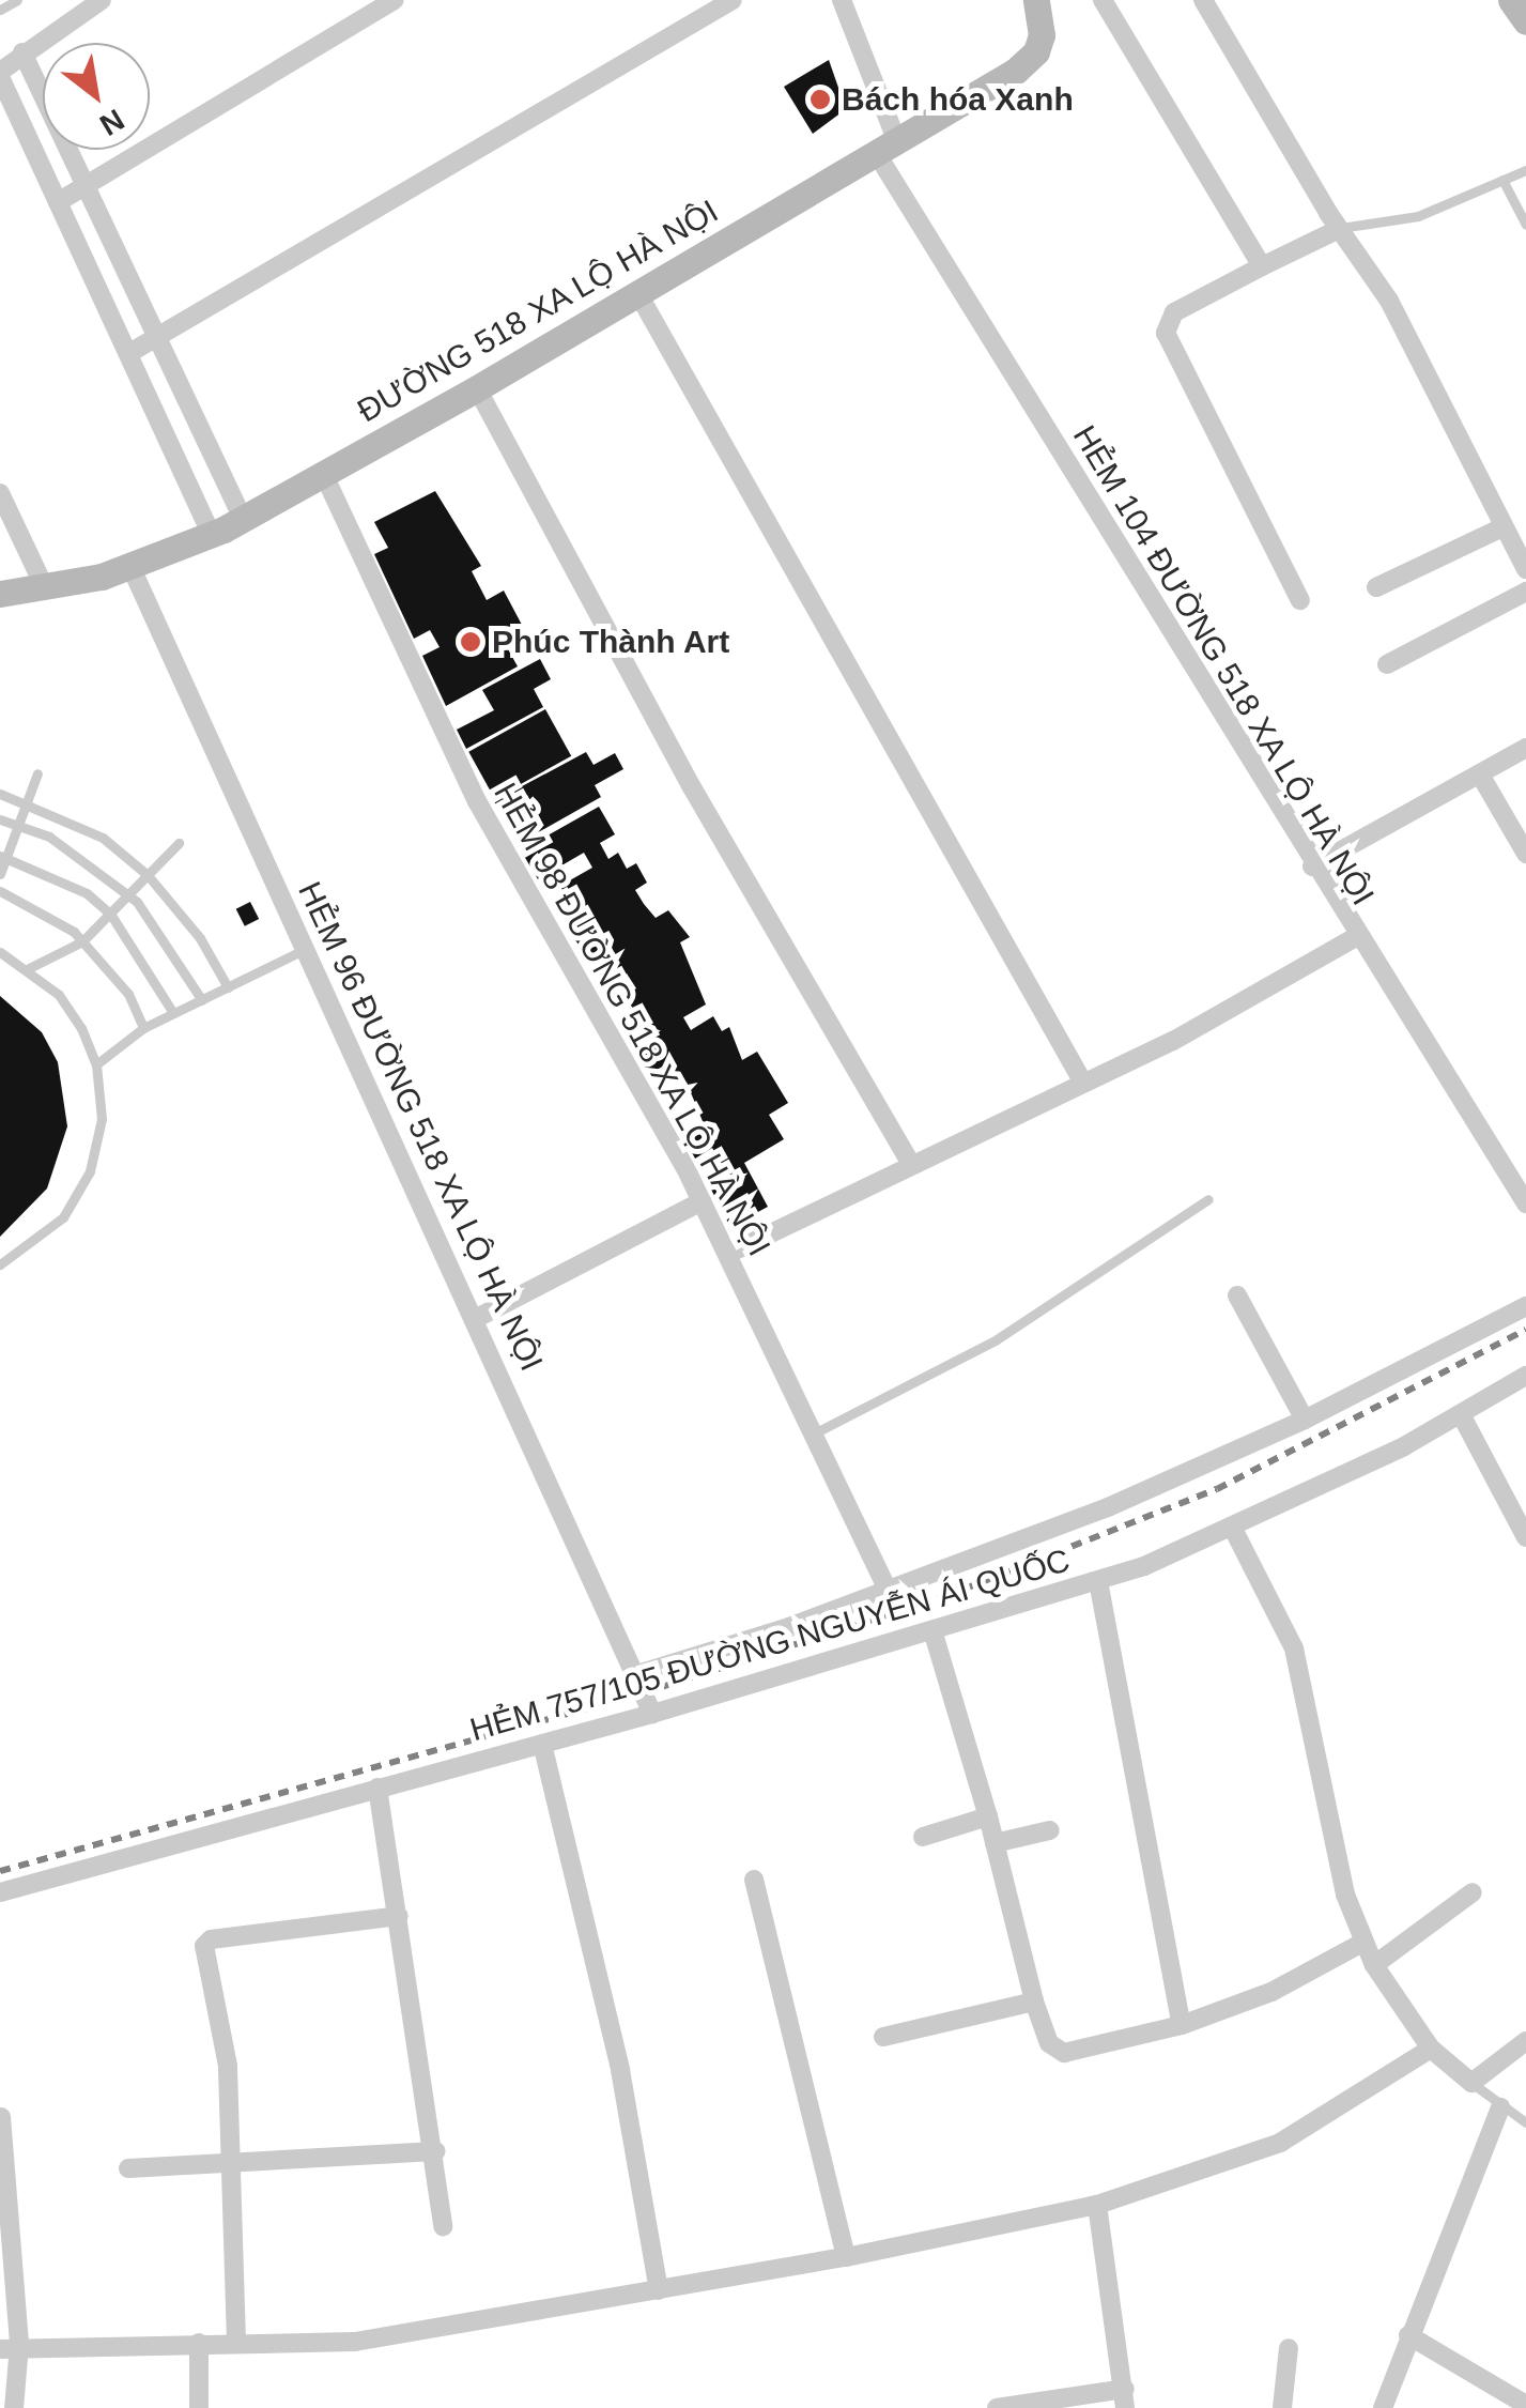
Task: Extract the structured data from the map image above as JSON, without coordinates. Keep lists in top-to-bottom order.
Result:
{
  "streets": {
    "street": [
      "ĐƯỜNG 518 XA LỘ HÀ NỘI",
      "HẺM 104 ĐƯỜNG 518 XA LỘ HÀ NỘI",
      "HẺM 98 ĐƯỜNG 518 XA LỘ HÀ NỘI",
      "HẺM 96 ĐƯỜNG 518 XA LỘ HÀ NỘI",
      "HẺM 757/105 ĐƯỜNG NGUYỄN ÁI QUỐC"
    ]
  },
  "crossings": [
    ["ĐƯỜNG 518 XA LỘ HÀ NỘI", "HẺM 104 ĐƯỜNG 518 XA LỘ HÀ NỘI"],
    ["ĐƯỜNG 518 XA LỘ HÀ NỘI", "HẺM 98 ĐƯỜNG 518 XA LỘ HÀ NỘI"],
    ["ĐƯỜNG 518 XA LỘ HÀ NỘI", "HẺM 96 ĐƯỜNG 518 XA LỘ HÀ NỘI"],
    ["HẺM 96 ĐƯỜNG 518 XA LỘ HÀ NỘI", "HẺM 757/105 ĐƯỜNG NGUYỄN ÁI QUỐC"]
  ],
  "places": ["Bách hóa Xanh", "Phúc Thành Art"],
  "north": "bottom right"
}
